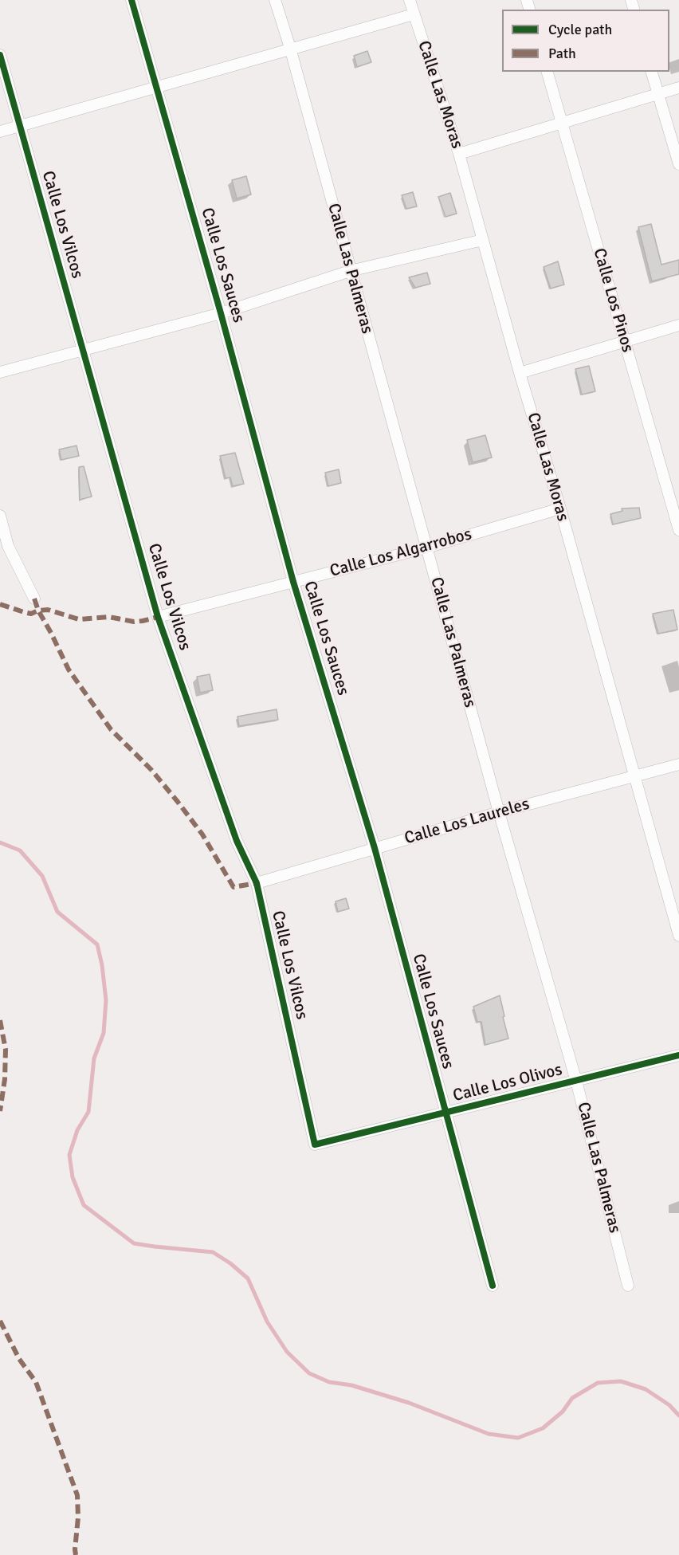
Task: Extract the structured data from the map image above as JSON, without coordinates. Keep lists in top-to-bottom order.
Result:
{
  "streets": {
    "street": [
      "Calle Las Moras",
      "Calle Los Vilcos",
      "Calle Los Sauces",
      "Calle Las Palmeras",
      "Calle Los Pinos",
      "Calle Los Algarrobos",
      "Calle Los Laureles",
      "Calle Los Olivos"
    ]
  },
  "crossings": [
    ["Calle Las Moras", "Calle Los Algarrobos"],
    ["Calle Las Moras", "Calle Los Laureles"],
    ["Calle Los Vilcos", "Calle Los Algarrobos"],
    ["Calle Los Vilcos", "Calle Los Laureles"],
    ["Calle Los Vilcos", "Calle Los Olivos"],
    ["Calle Los Sauces", "Calle Los Algarrobos"],
    ["Calle Los Sauces", "Calle Los Laureles"],
    ["Calle Los Sauces", "Calle Los Olivos"],
    ["Calle Las Palmeras", "Calle Los Algarrobos"],
    ["Calle Las Palmeras", "Calle Los Laureles"],
    ["Calle Las Palmeras", "Calle Los Olivos"]
  ],
  "legend": ["Cycle path", "Path"]
}
